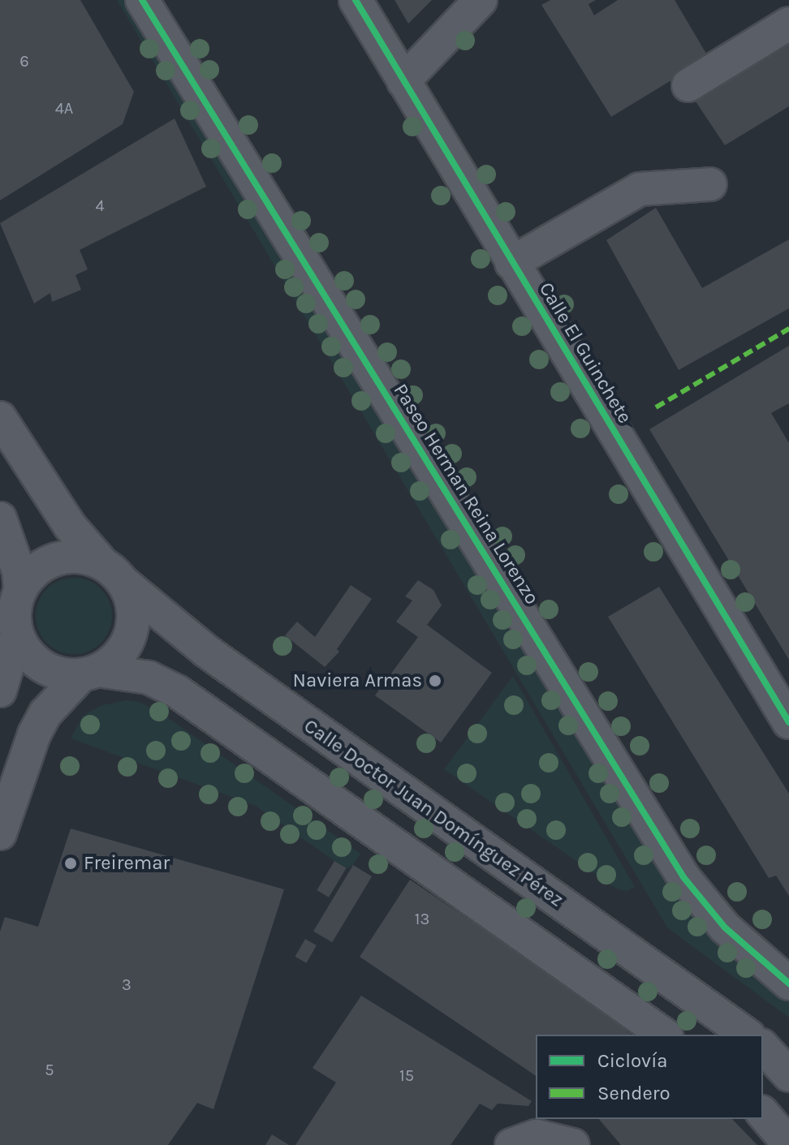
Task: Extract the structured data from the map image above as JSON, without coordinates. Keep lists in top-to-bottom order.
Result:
{
  "streets": {
    "street": ["Calle El Guinchete", "Paseo Herman Reina Lorenzo", "Calle Doctor Juan Domínguez Pérez"]
  },
  "places": ["Naviera Armas", "Freiremar"],
  "house_numbers": [
    "6",
    "4A",
    "4",
    "13",
    "3",
    "5",
    "15"
  ],
  "legend": ["Ciclovía", "Sendero"]
}
